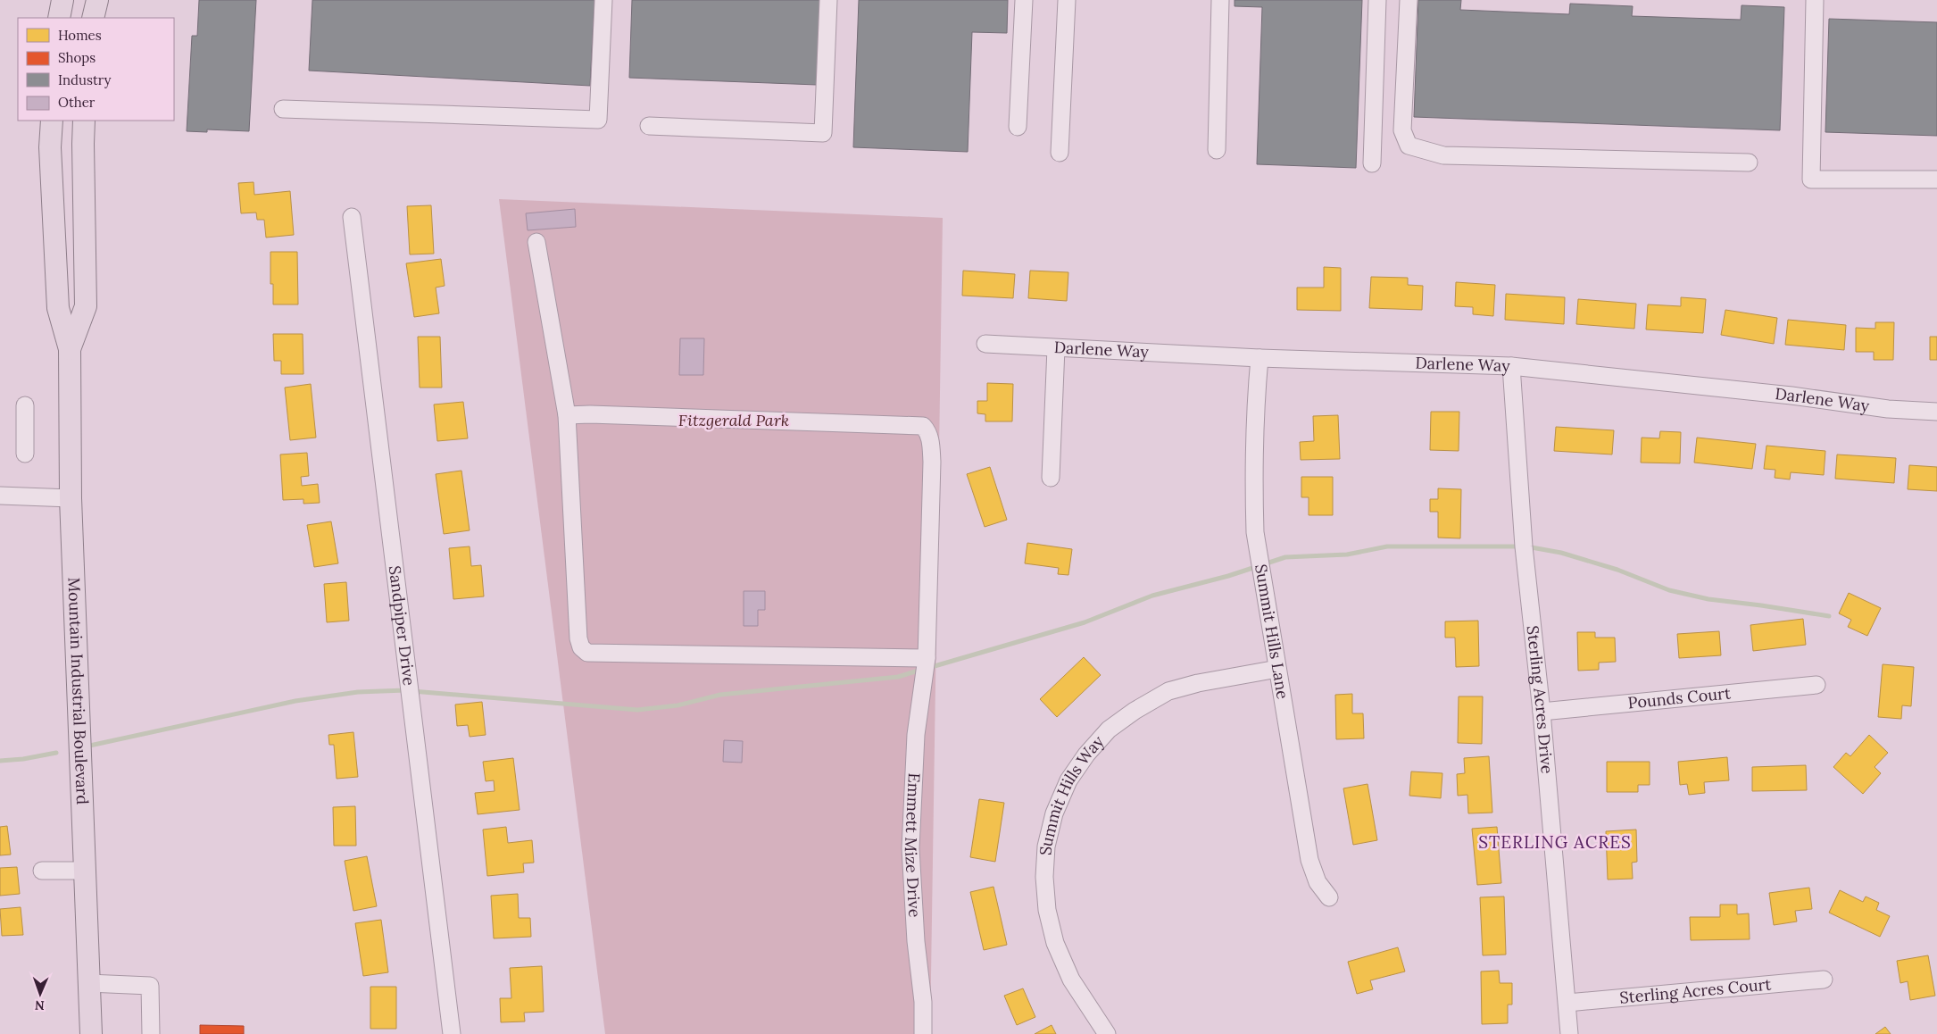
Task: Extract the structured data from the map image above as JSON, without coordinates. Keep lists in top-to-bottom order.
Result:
{
  "streets": {
    "main road": ["Mountain Industrial Boulevard"],
    "street": [
      "Darlene Way",
      "Sandpiper Drive",
      "Summit Hills Lane",
      "Pounds Court",
      "Sterling Acres Drive",
      "Summit Hills Way",
      "Emmett Mize Drive",
      "Sterling Acres Court"
    ]
  },
  "crossings": [
    ["Darlene Way", "Summit Hills Lane"],
    ["Darlene Way", "Sterling Acres Drive"],
    ["Summit Hills Lane", "Summit Hills Way"],
    ["Pounds Court", "Sterling Acres Drive"],
    ["Sterling Acres Drive", "Sterling Acres Court"]
  ],
  "districts": ["STERLING ACRES"],
  "parks": ["Fitzgerald Park"],
  "legend": [
    "Homes",
    "Shops",
    "Industry",
    "Other"
  ],
  "north": "bottom"
}
